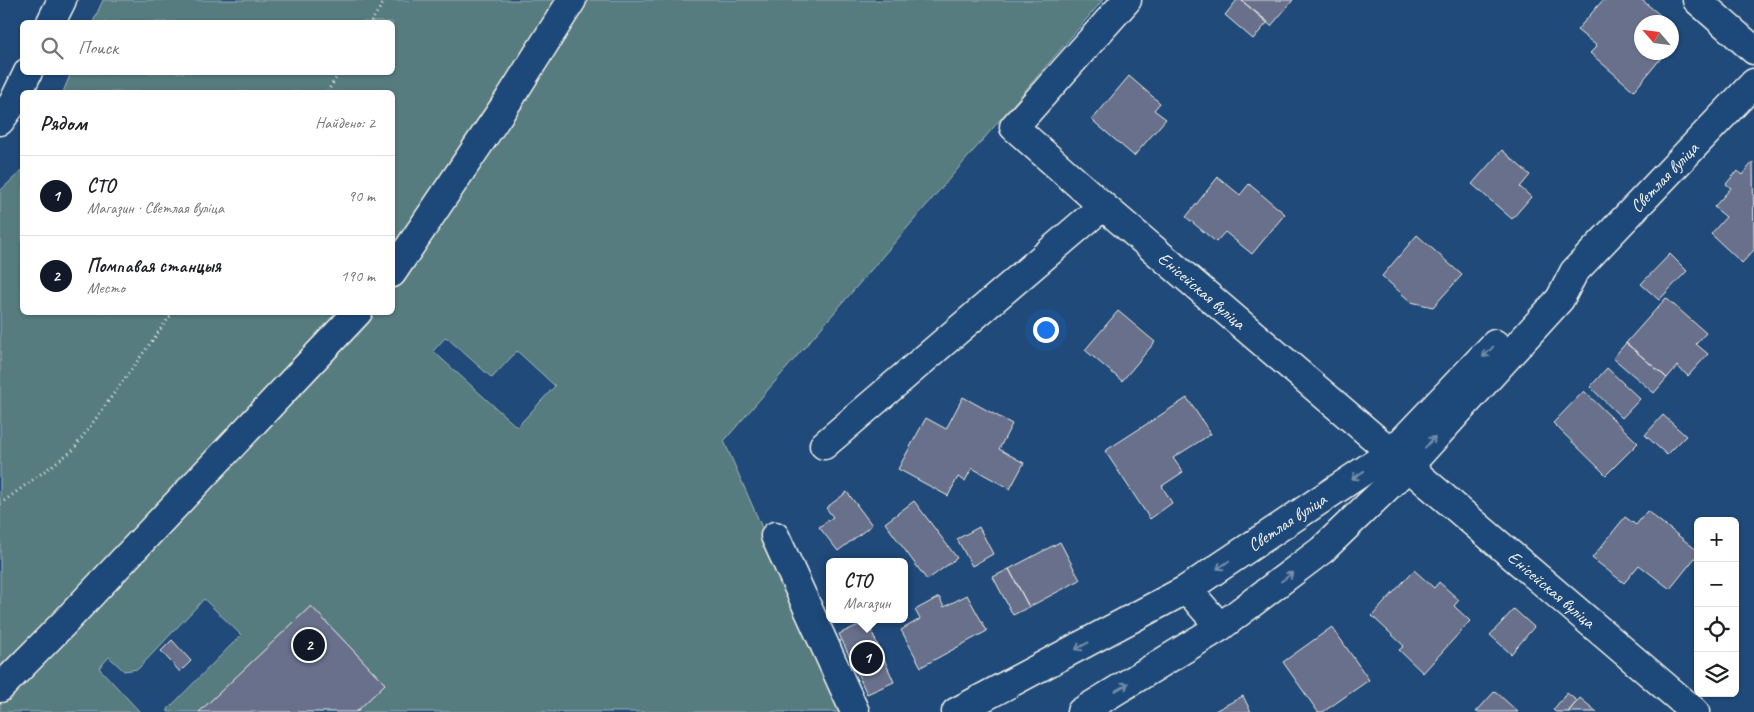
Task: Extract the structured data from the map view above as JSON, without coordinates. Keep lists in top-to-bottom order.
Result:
{
  "streets": {
    "street": ["Светлая вуліца", "Енісейская вуліца"]
  },
  "crossings": [
    ["Светлая вуліца", "Енісейская вуліца"]
  ],
  "north": "top left",
  "page": {
    "search": "Поиск",
    "heading": ["Рядом", "Найдено: 2"],
    "list": [
      {
        "mark": "1",
        "name": "СТО",
        "note": "Магазин · Светлая вуліца",
        "value": "90 m"
      },
      {
        "mark": "2",
        "name": "Помпавая станцыя",
        "note": "Место",
        "value": "190 m"
      }
    ],
    "map_buttons": ["+", "−"],
    "popup": ["СТО", "Магазин"],
    "pins": ["2", "1"]
  }
}
